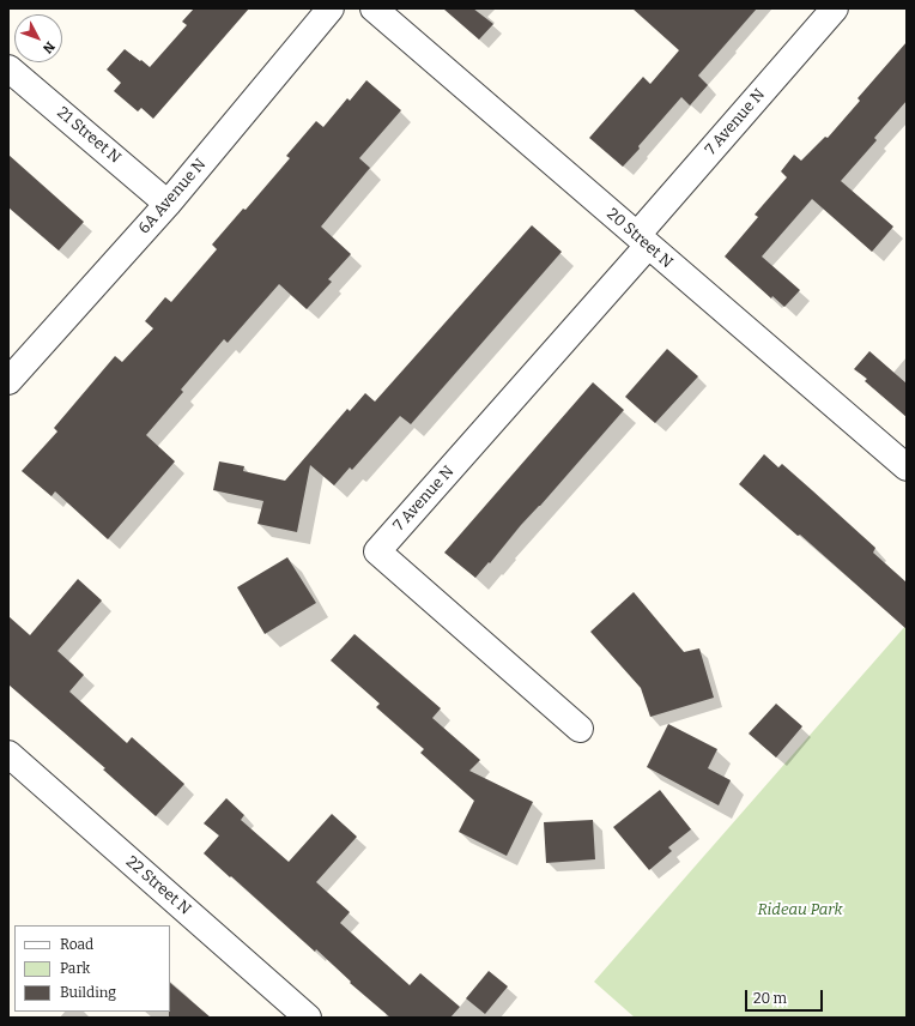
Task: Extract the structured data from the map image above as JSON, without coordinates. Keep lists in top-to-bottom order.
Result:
{
  "streets": {
    "street": [
      "7 Avenue N",
      "21 Street N",
      "6A Avenue N",
      "20 Street N",
      "22 Street N"
    ]
  },
  "crossings": [
    ["7 Avenue N", "20 Street N"],
    ["21 Street N", "6A Avenue N"]
  ],
  "parks": ["Rideau Park"],
  "legend": ["Road", "Park", "Building"],
  "scale_bar": "20 m",
  "north": "bottom right"
}
